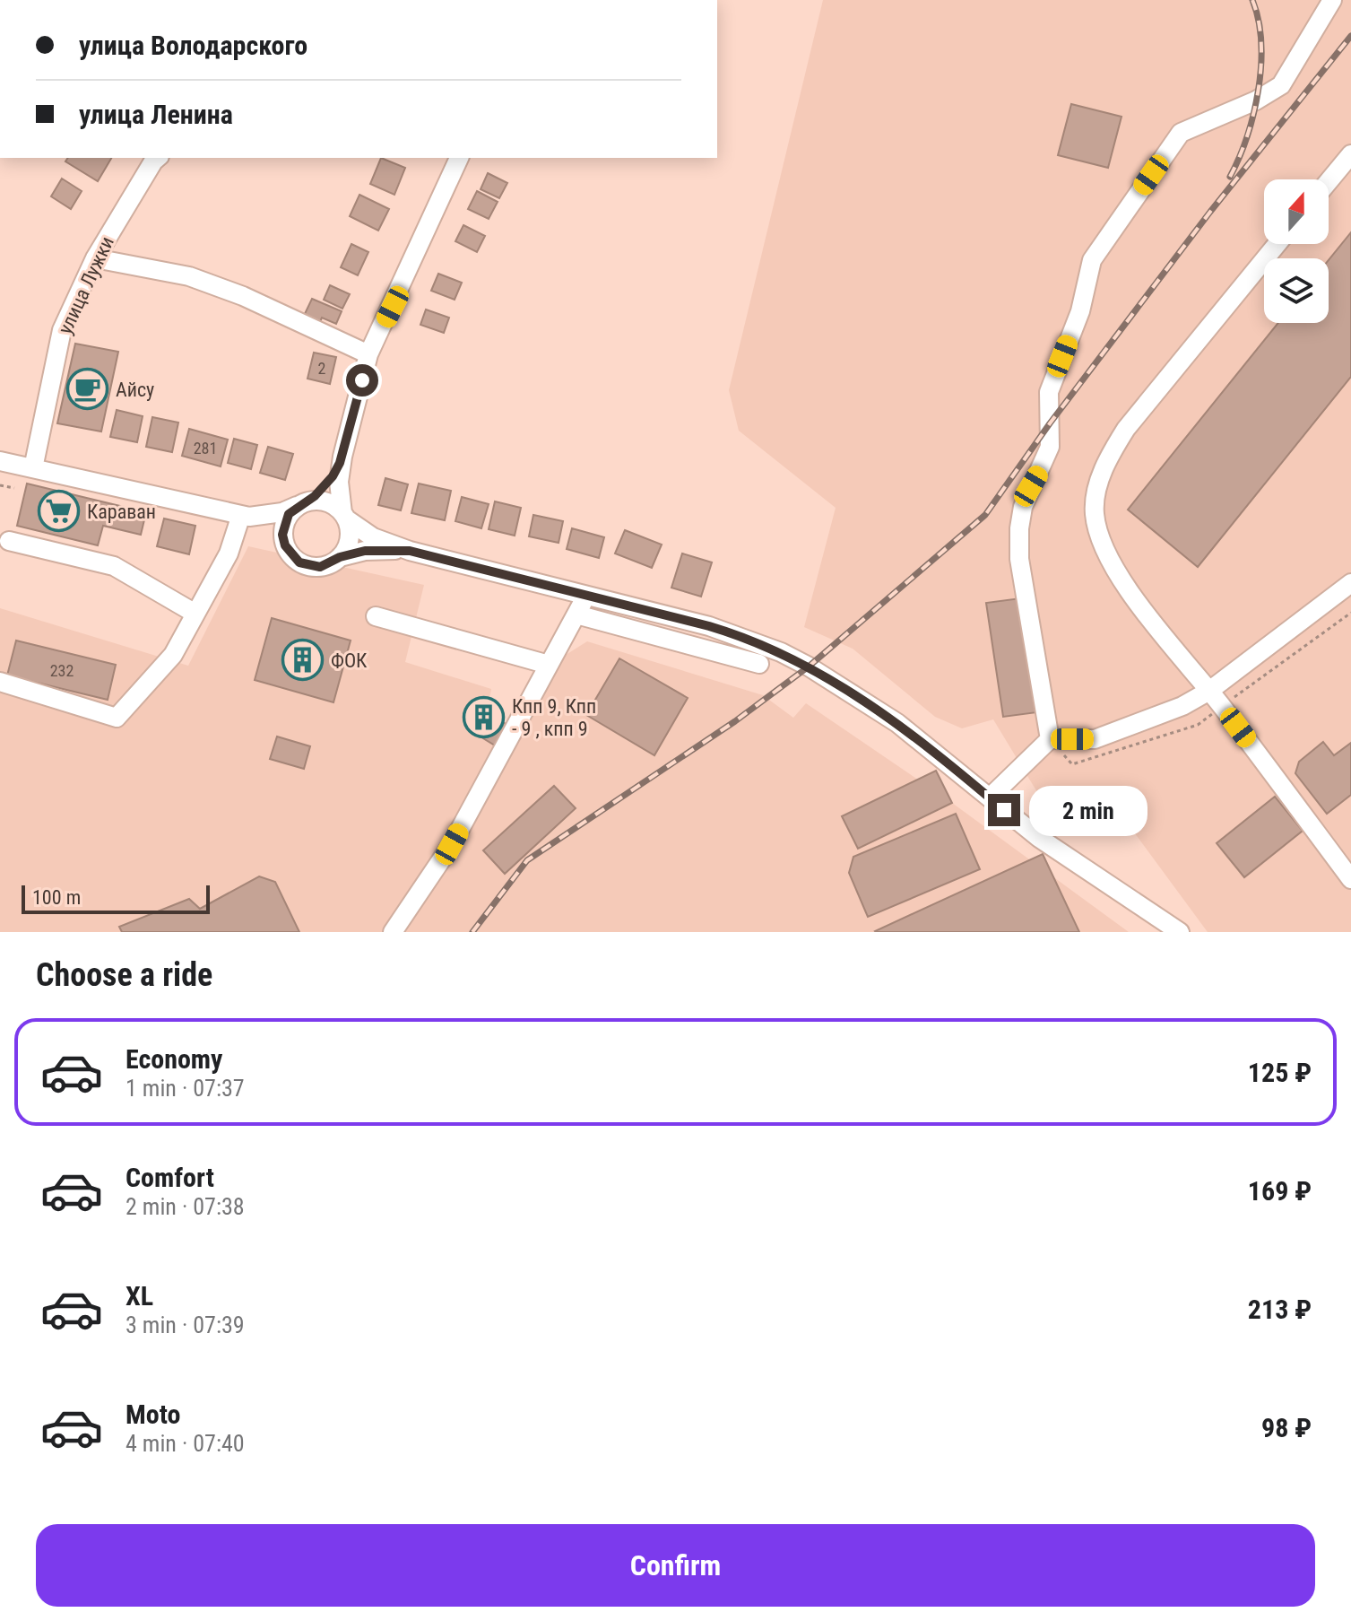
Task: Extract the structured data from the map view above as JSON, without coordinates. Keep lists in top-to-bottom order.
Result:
{
  "streets": {
    "street": ["улица Лужки"]
  },
  "places": {
    "cafe": ["Айсу"],
    "supermarket": ["Караван"],
    "building": ["ФОК", "Кпп 9, Кпп - 9 , кпп 9"]
  },
  "house_numbers": ["2", "281", "232"],
  "scale_bar": "100 m",
  "north": "top",
  "page": {
    "banner": ["улица Володарского", "улица Ленина"],
    "bubble": "2 min",
    "scale": "100 m",
    "heading": "Choose a ride",
    "list": [
      {
        "name": "Economy",
        "note": "1 min · 07:37",
        "value": "125 ₽"
      },
      {
        "name": "Comfort",
        "note": "2 min · 07:38",
        "value": "169 ₽"
      },
      {
        "name": "XL",
        "note": "3 min · 07:39",
        "value": "213 ₽"
      },
      {
        "name": "Moto",
        "note": "4 min · 07:40",
        "value": "98 ₽"
      }
    ],
    "buttons": "Confirm"
  }
}
